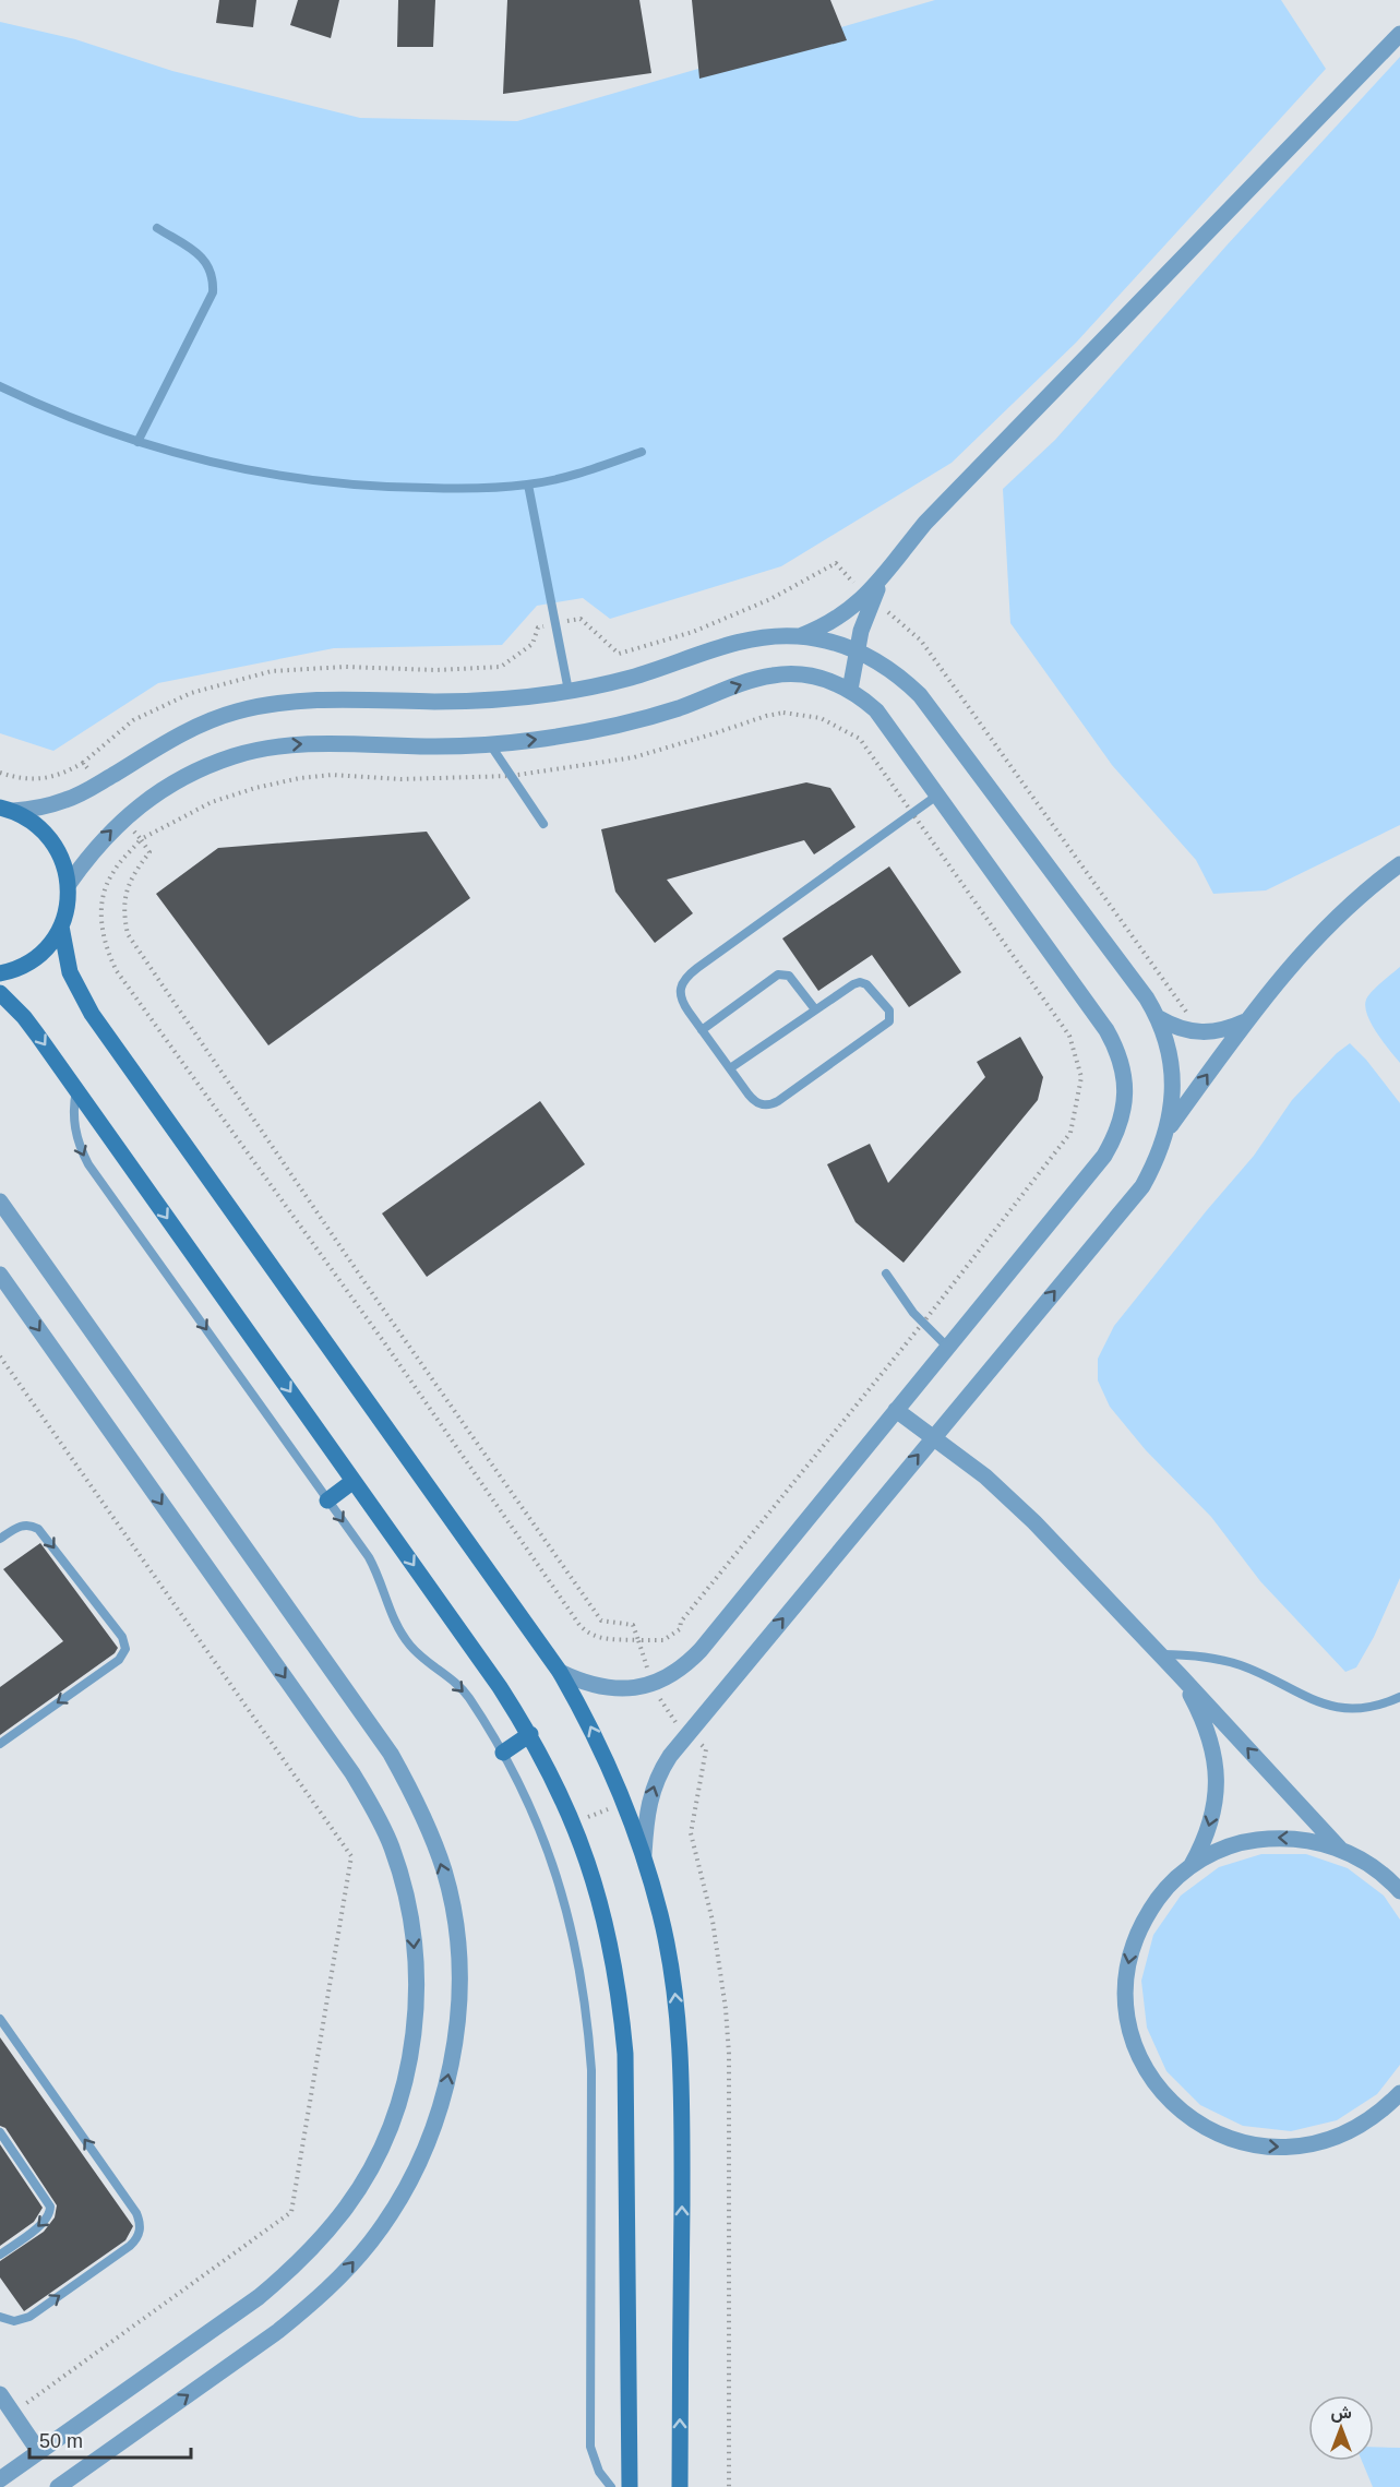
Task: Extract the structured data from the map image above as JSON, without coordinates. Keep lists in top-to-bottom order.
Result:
{
  "scale_bar": "50 m",
  "north": "top"
}
